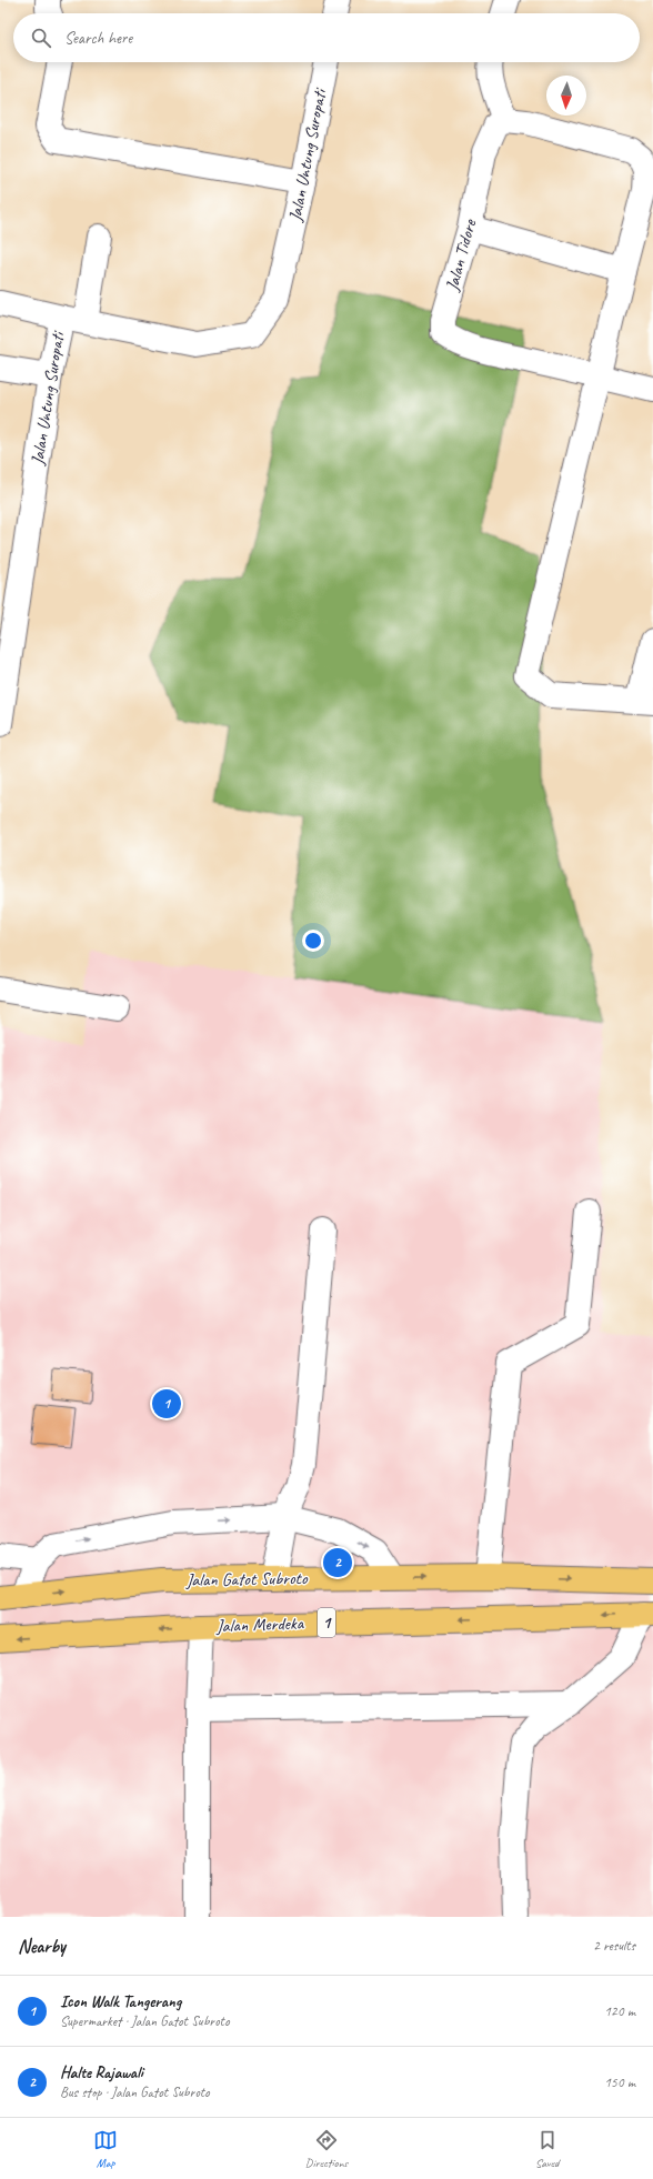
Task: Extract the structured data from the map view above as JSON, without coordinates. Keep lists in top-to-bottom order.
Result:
{
  "streets": {
    "highway": ["Jalan Gatot Subroto", "1", "Jalan Merdeka"],
    "street": ["Jalan Untung Suropati", "Jalan Tidore"]
  },
  "one_way": ["Jalan Gatot Subroto", "Jalan Merdeka"],
  "north": "bottom",
  "page": {
    "search": "Search here",
    "pins": ["1", "2"],
    "heading": ["Nearby", "2 results"],
    "list": [
      {
        "mark": "1",
        "name": "Icon Walk Tangerang",
        "note": "Supermarket · Jalan Gatot Subroto",
        "value": "120 m"
      },
      {
        "mark": "2",
        "name": "Halte Rajawali",
        "note": "Bus stop · Jalan Gatot Subroto",
        "value": "150 m"
      }
    ],
    "nav": ["Map", "Directions", "Saved"]
  }
}
